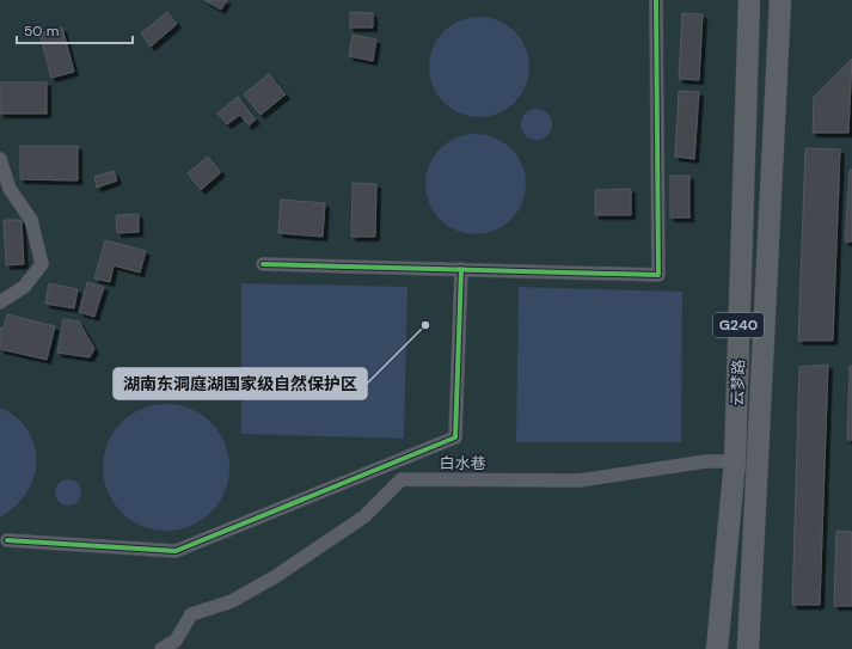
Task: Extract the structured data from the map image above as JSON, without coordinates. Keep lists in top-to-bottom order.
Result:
{
  "streets": {
    "main road": ["G240", "云梦路"],
    "street": ["白水巷"]
  },
  "crossings": [
    ["云梦路", "白水巷"]
  ],
  "places": ["湖南东洞庭湖国家级自然保护区"],
  "scale_bar": "50 m"
}
